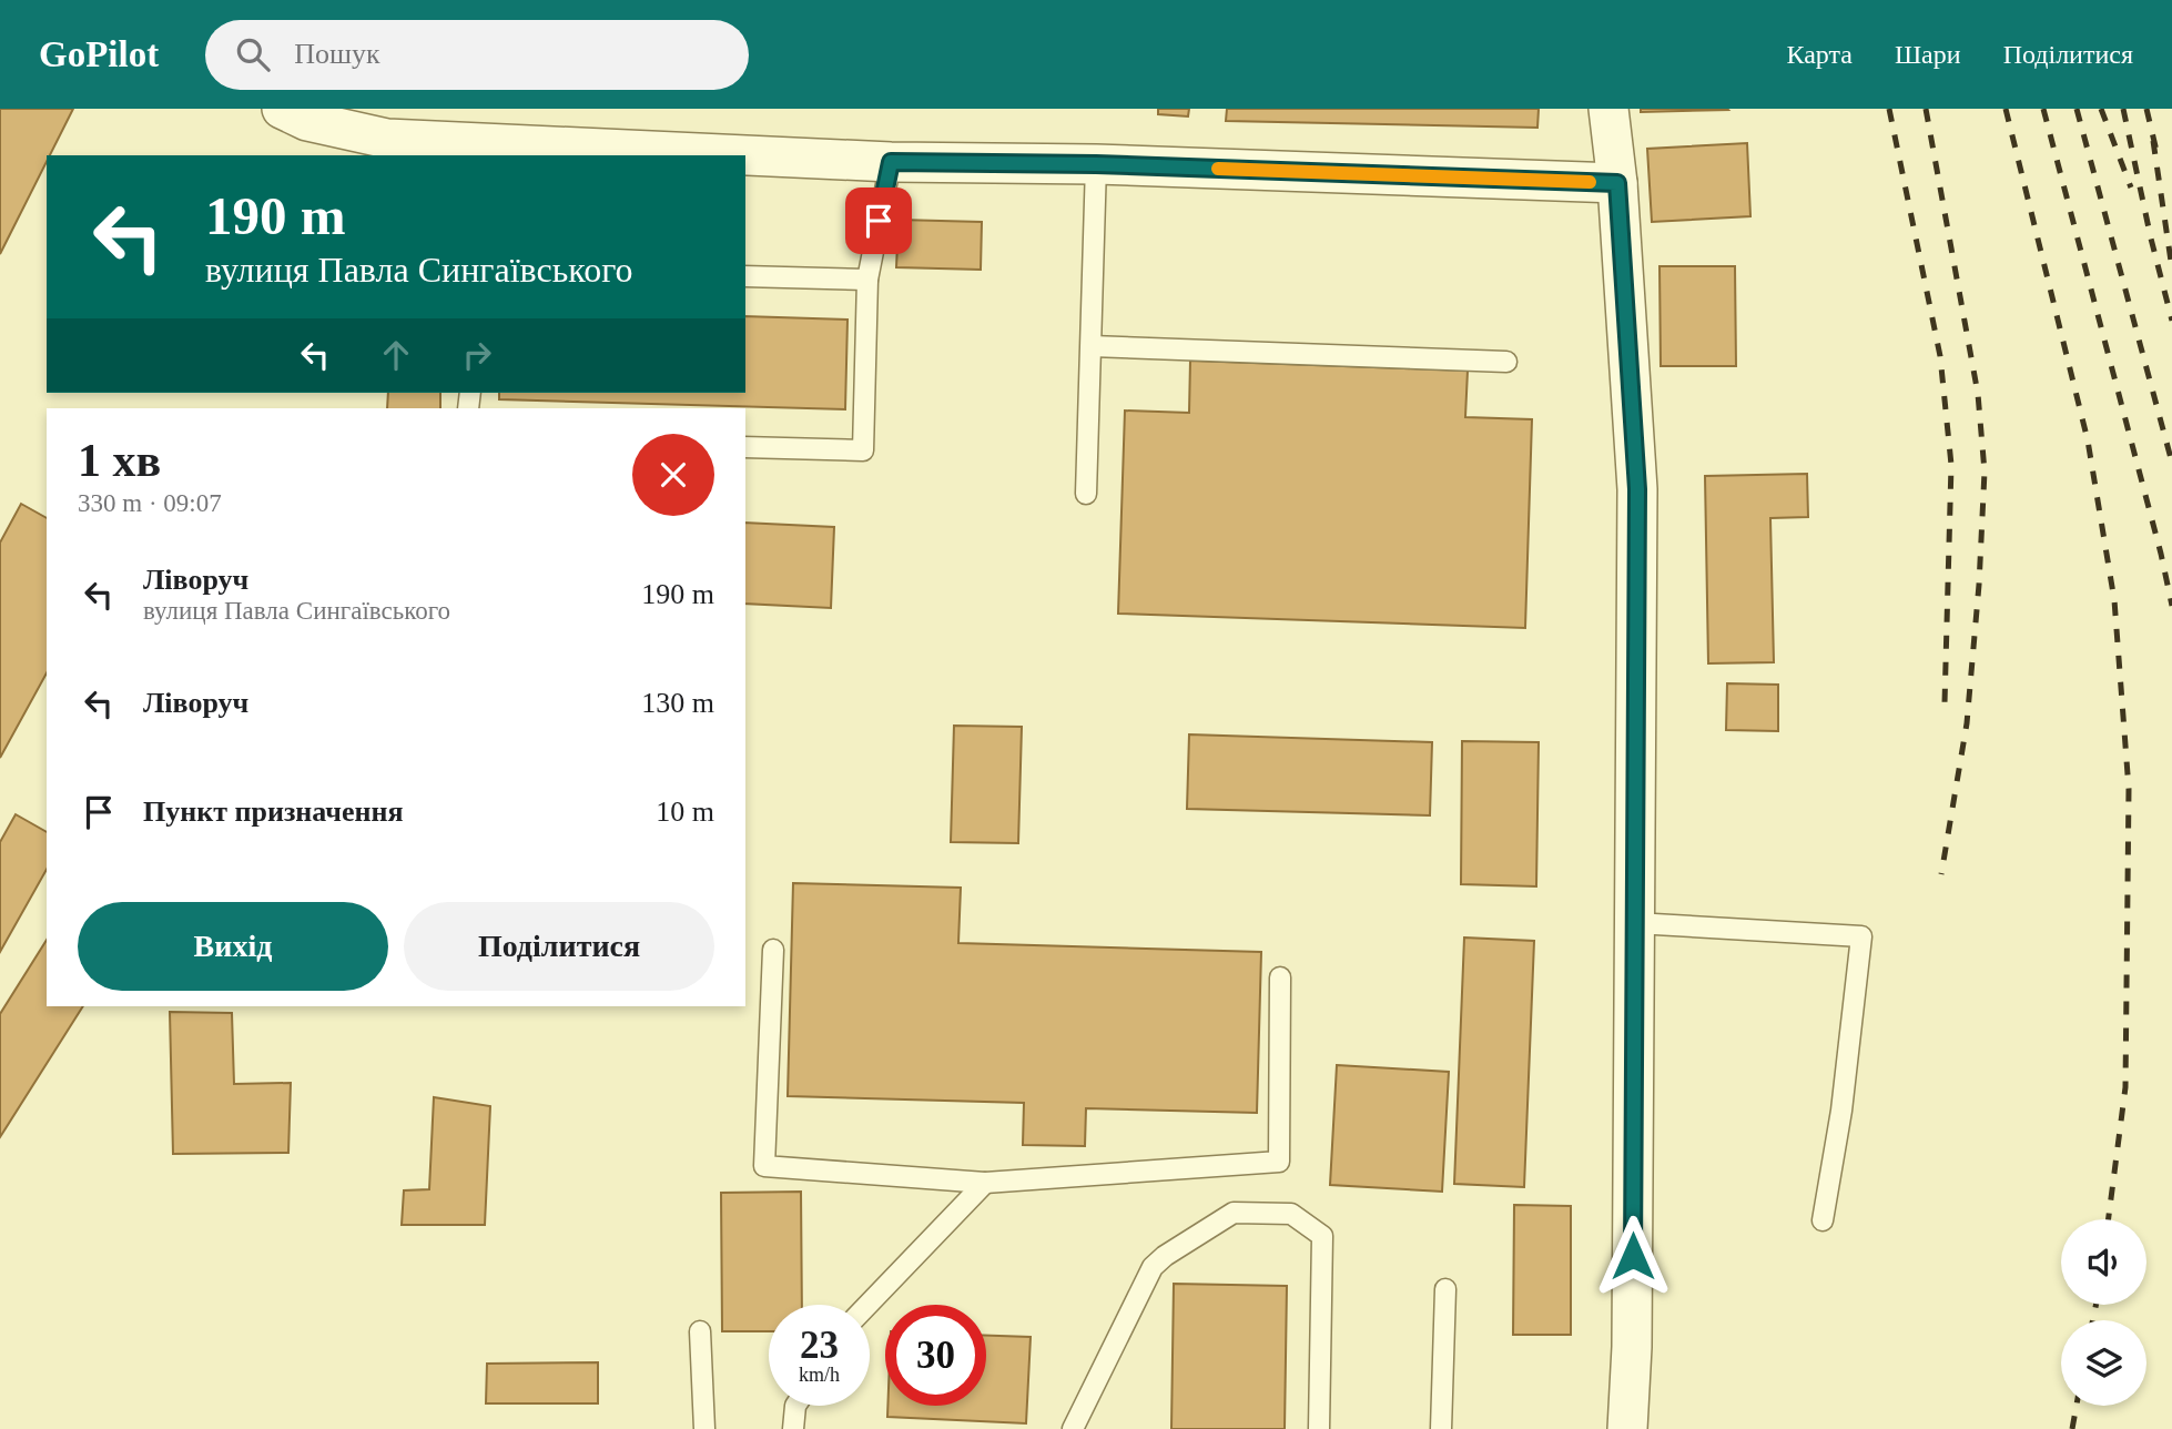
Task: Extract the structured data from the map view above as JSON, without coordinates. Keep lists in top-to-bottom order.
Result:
{
  "page": {
    "header": "GoPilot",
    "search": "Пошук",
    "nav": ["Карта", "Шари", "Поділитися"],
    "turn": ["190 m", "вулиця Павла Сингаївського"],
    "heading": ["1 хв", "330 m · 09:07"],
    "list": [
      {
        "name": "Ліворуч",
        "note": "вулиця Павла Сингаївського",
        "value": "190 m"
      },
      {
        "name": "Ліворуч",
        "value": "130 m"
      },
      {
        "name": "Пункт призначення",
        "value": "10 m"
      }
    ],
    "buttons": ["Вихід", "Поділитися"],
    "speed": "23 km/h",
    "limit": "30"
  }
}
